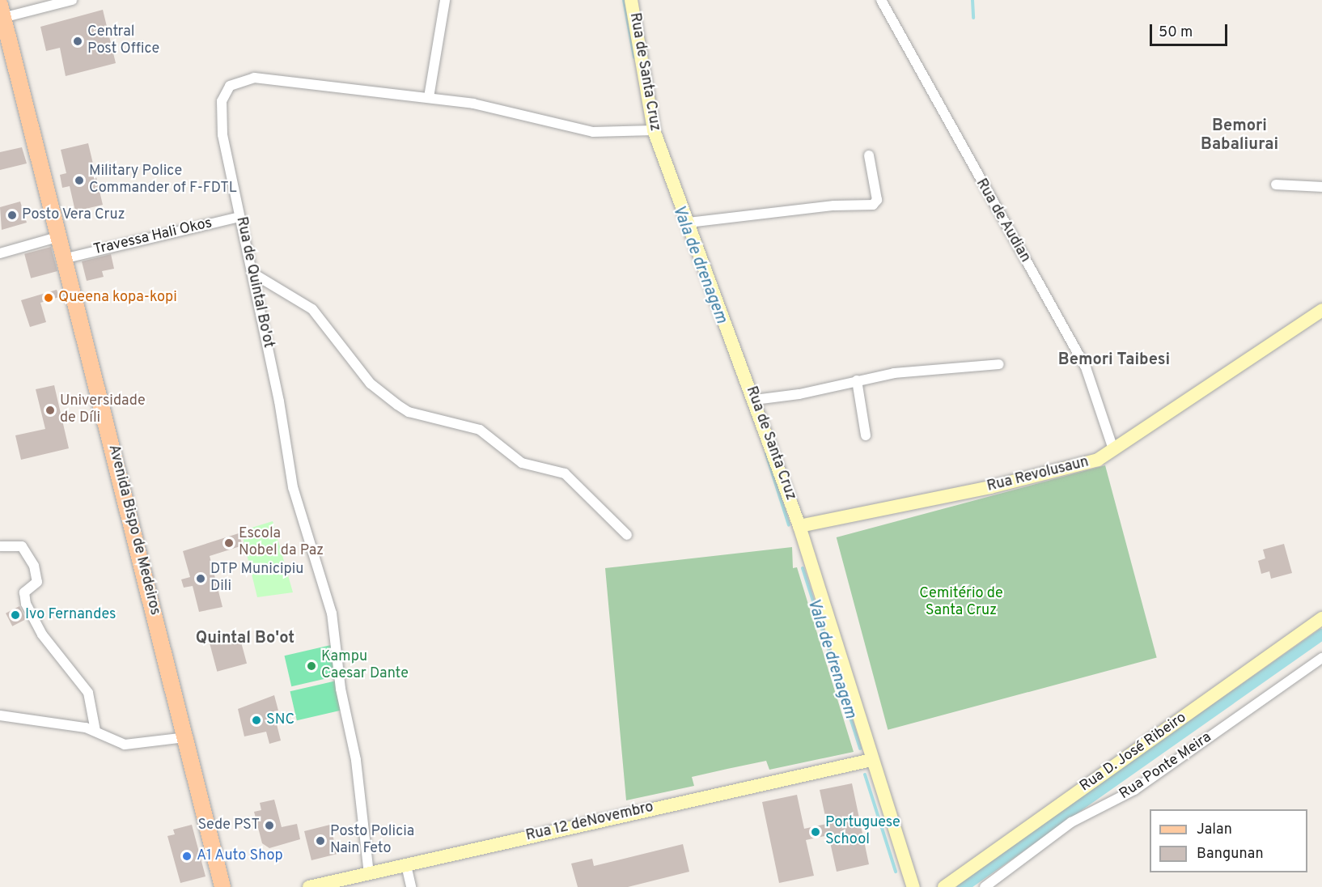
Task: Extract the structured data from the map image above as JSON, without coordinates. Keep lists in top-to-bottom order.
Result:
{
  "streets": {
    "main road": ["Avenida Bispo de Medeiros"],
    "street": [
      "Rua de Santa Cruz",
      "Rua de Audian",
      "Travessa Hali Okos",
      "Rua de Quintal Bo'ot",
      "Rua Revolusaun",
      "Rua D. José Ribeiro",
      "Rua Ponte Meira",
      "Rua 12 deNovembro"
    ]
  },
  "crossings": [
    ["Rua de Santa Cruz", "Rua de Quintal Bo'ot"],
    ["Rua de Santa Cruz", "Rua Revolusaun"],
    ["Rua de Santa Cruz", "Rua 12 deNovembro"],
    ["Rua de Audian", "Rua Revolusaun"],
    ["Travessa Hali Okos", "Rua de Quintal Bo'ot"],
    ["Travessa Hali Okos", "Avenida Bispo de Medeiros"],
    ["Rua de Quintal Bo'ot", "Rua 12 deNovembro"]
  ],
  "districts": ["Bemori Babaliurai", "Bemori Taibesi", "Quintal Bo'ot"],
  "water": ["Vala de drenagem"],
  "parks": ["Cemitério de Santa Cruz"],
  "places": [
    "Central Post Office",
    "Military Police Commander of F-FDTL",
    "Posto Vera Cruz",
    "Queena kopa-kopi",
    "Universidade de Díli",
    "Escola Nobel da Paz",
    "DTP Municipiu Dili",
    "Ivo Fernandes",
    "Kampu Caesar Dante",
    "SNC",
    "Sede PST",
    "Portuguese School",
    "Posto Policia Nain Feto",
    "A1 Auto Shop"
  ],
  "legend": ["Jalan", "Bangunan"],
  "scale_bar": "50 m"
}
